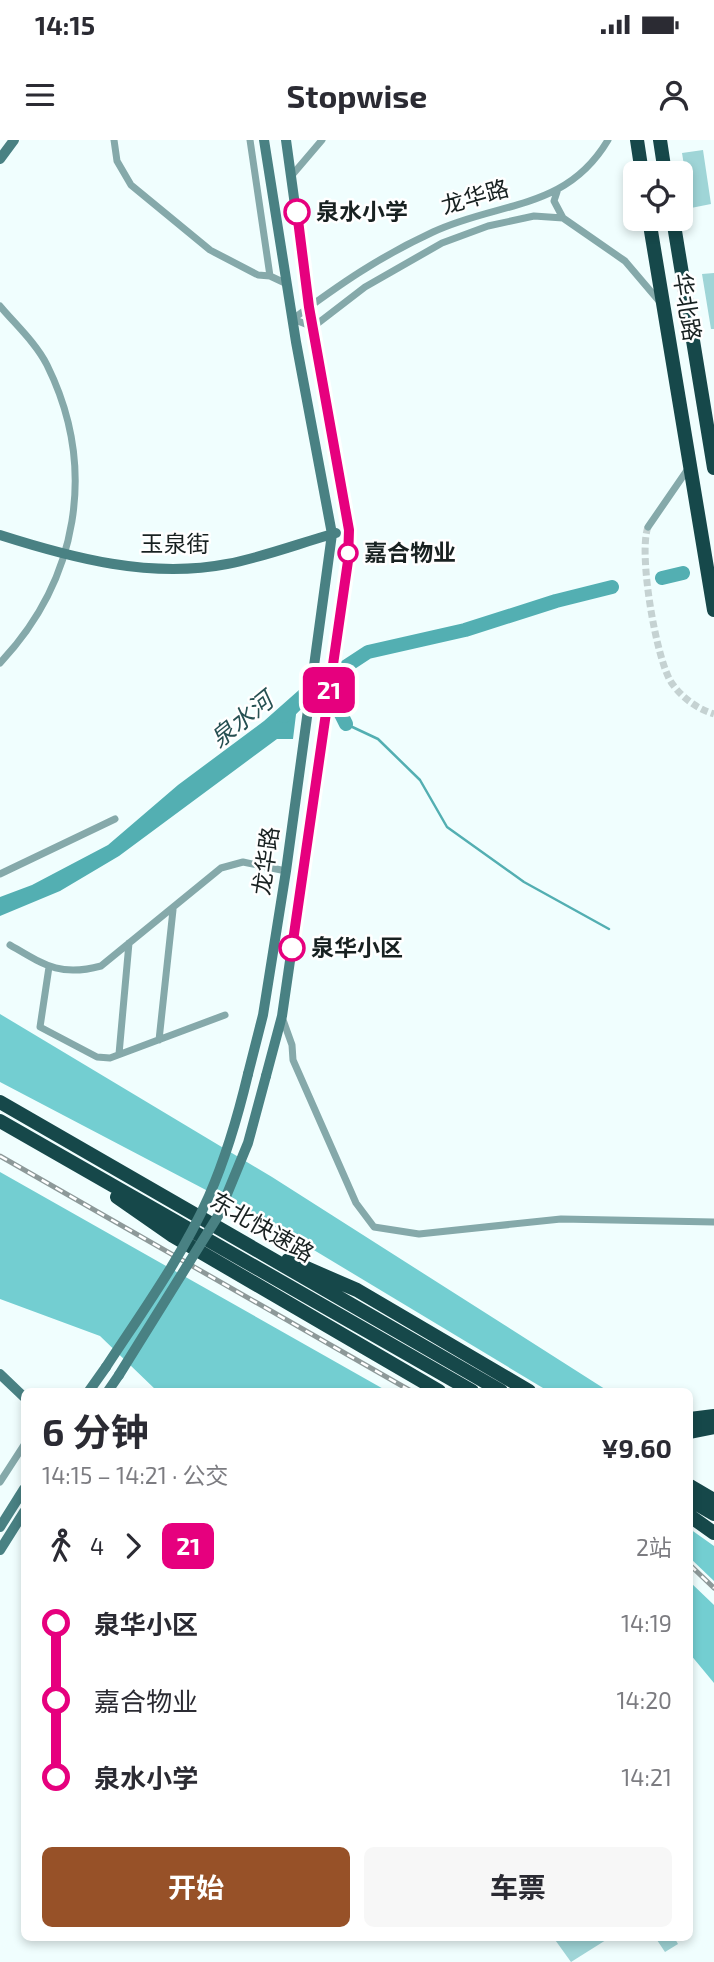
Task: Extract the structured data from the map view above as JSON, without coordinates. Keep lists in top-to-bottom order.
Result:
{
  "streets": {
    "highway": ["华北路", "东北快速路"],
    "street": ["龙华路", "玉泉街"]
  },
  "crossings": [
    ["龙华路", "玉泉街"]
  ],
  "water": ["泉水河"],
  "places": ["泉水小学", "嘉合物业", "泉华小区"],
  "lines": ["bus line 21"],
  "page": {
    "status": "14:15",
    "header": "Stopwise",
    "on_map": "21",
    "heading": ["6 分钟", "14:15 – 14:21 · 公交", "¥9.60"],
    "legs": ["4", "21", "2站"],
    "list": [
      {
        "name": "泉华小区",
        "value": "14:19"
      },
      {
        "name": "嘉合物业",
        "value": "14:20"
      },
      {
        "name": "泉水小学",
        "value": "14:21"
      }
    ],
    "buttons": ["开始", "车票"]
  }
}
